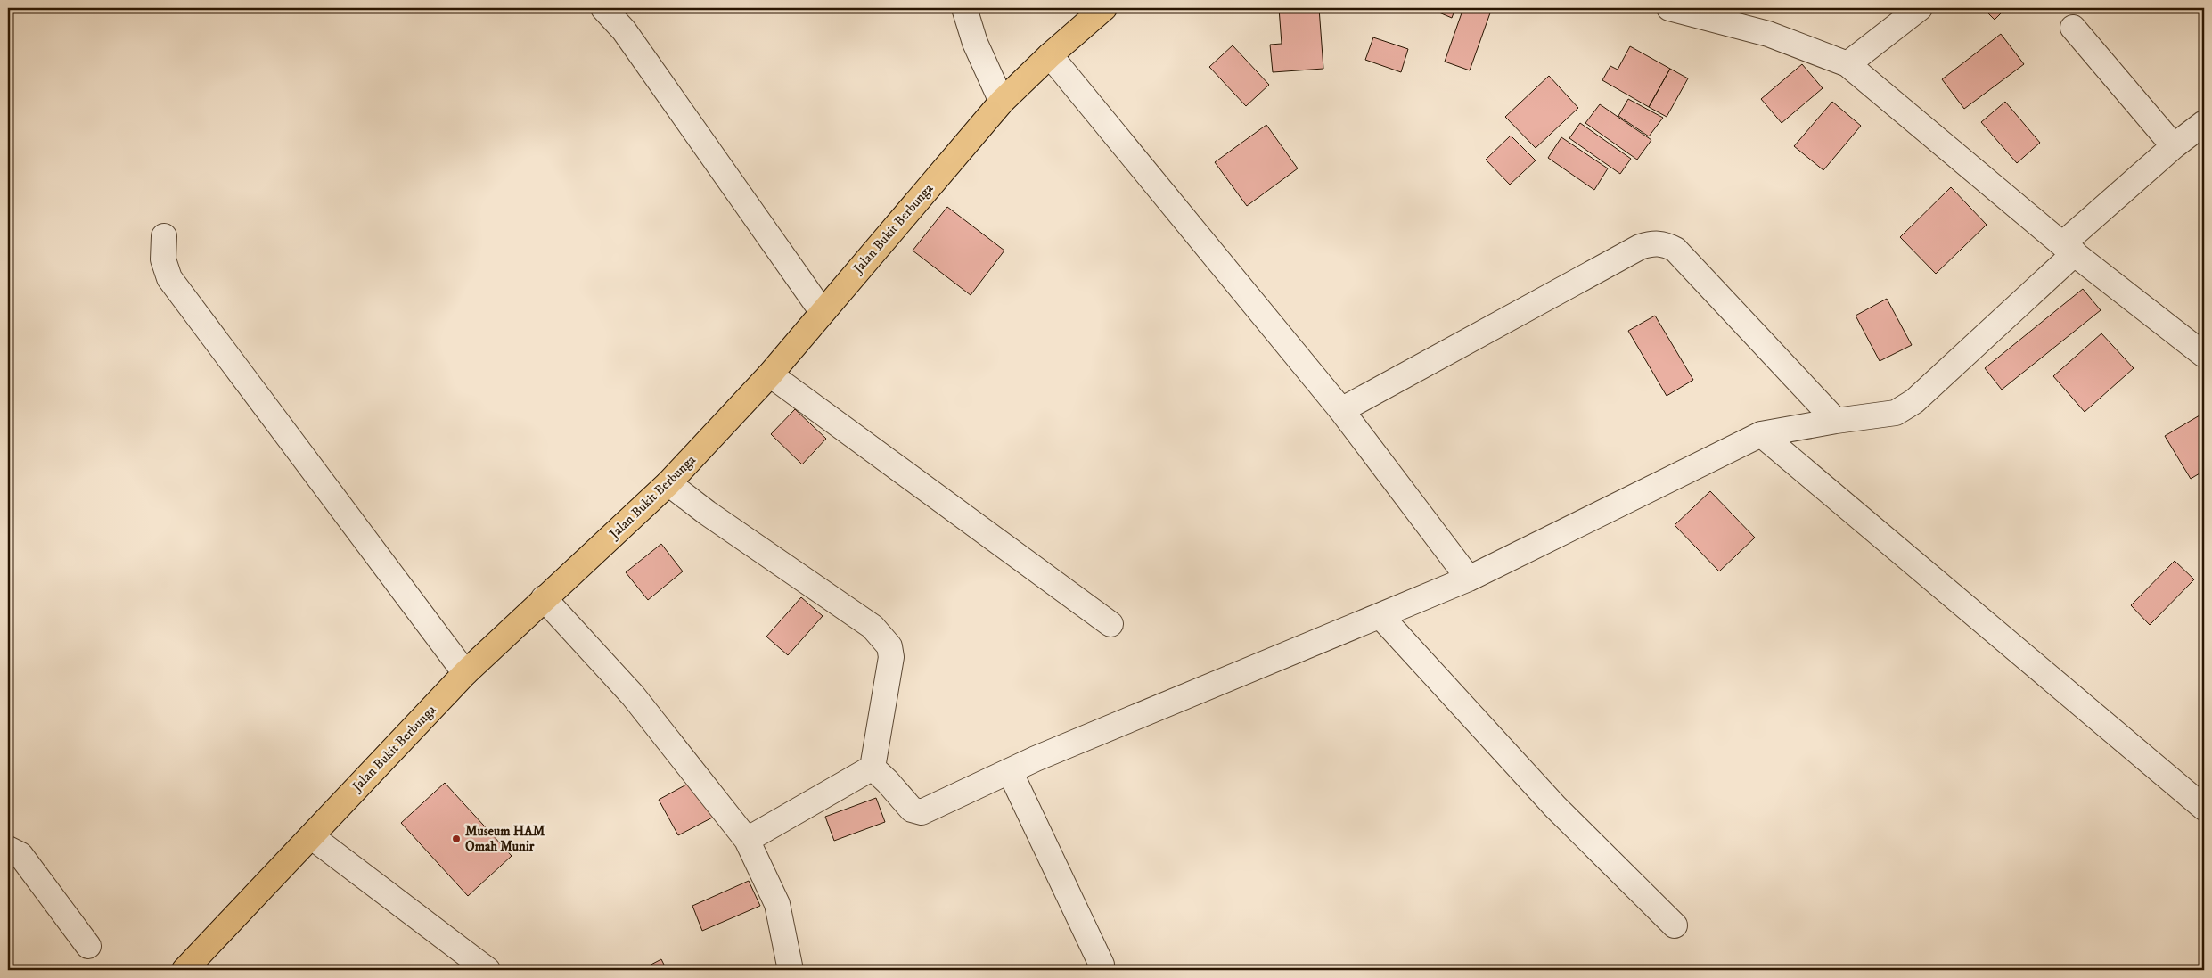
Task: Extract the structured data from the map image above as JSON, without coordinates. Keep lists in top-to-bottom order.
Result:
{
  "streets": {
    "main road": ["Jalan Bukit Berbunga"]
  },
  "places": ["Museum HAM Omah Munir"]
}
